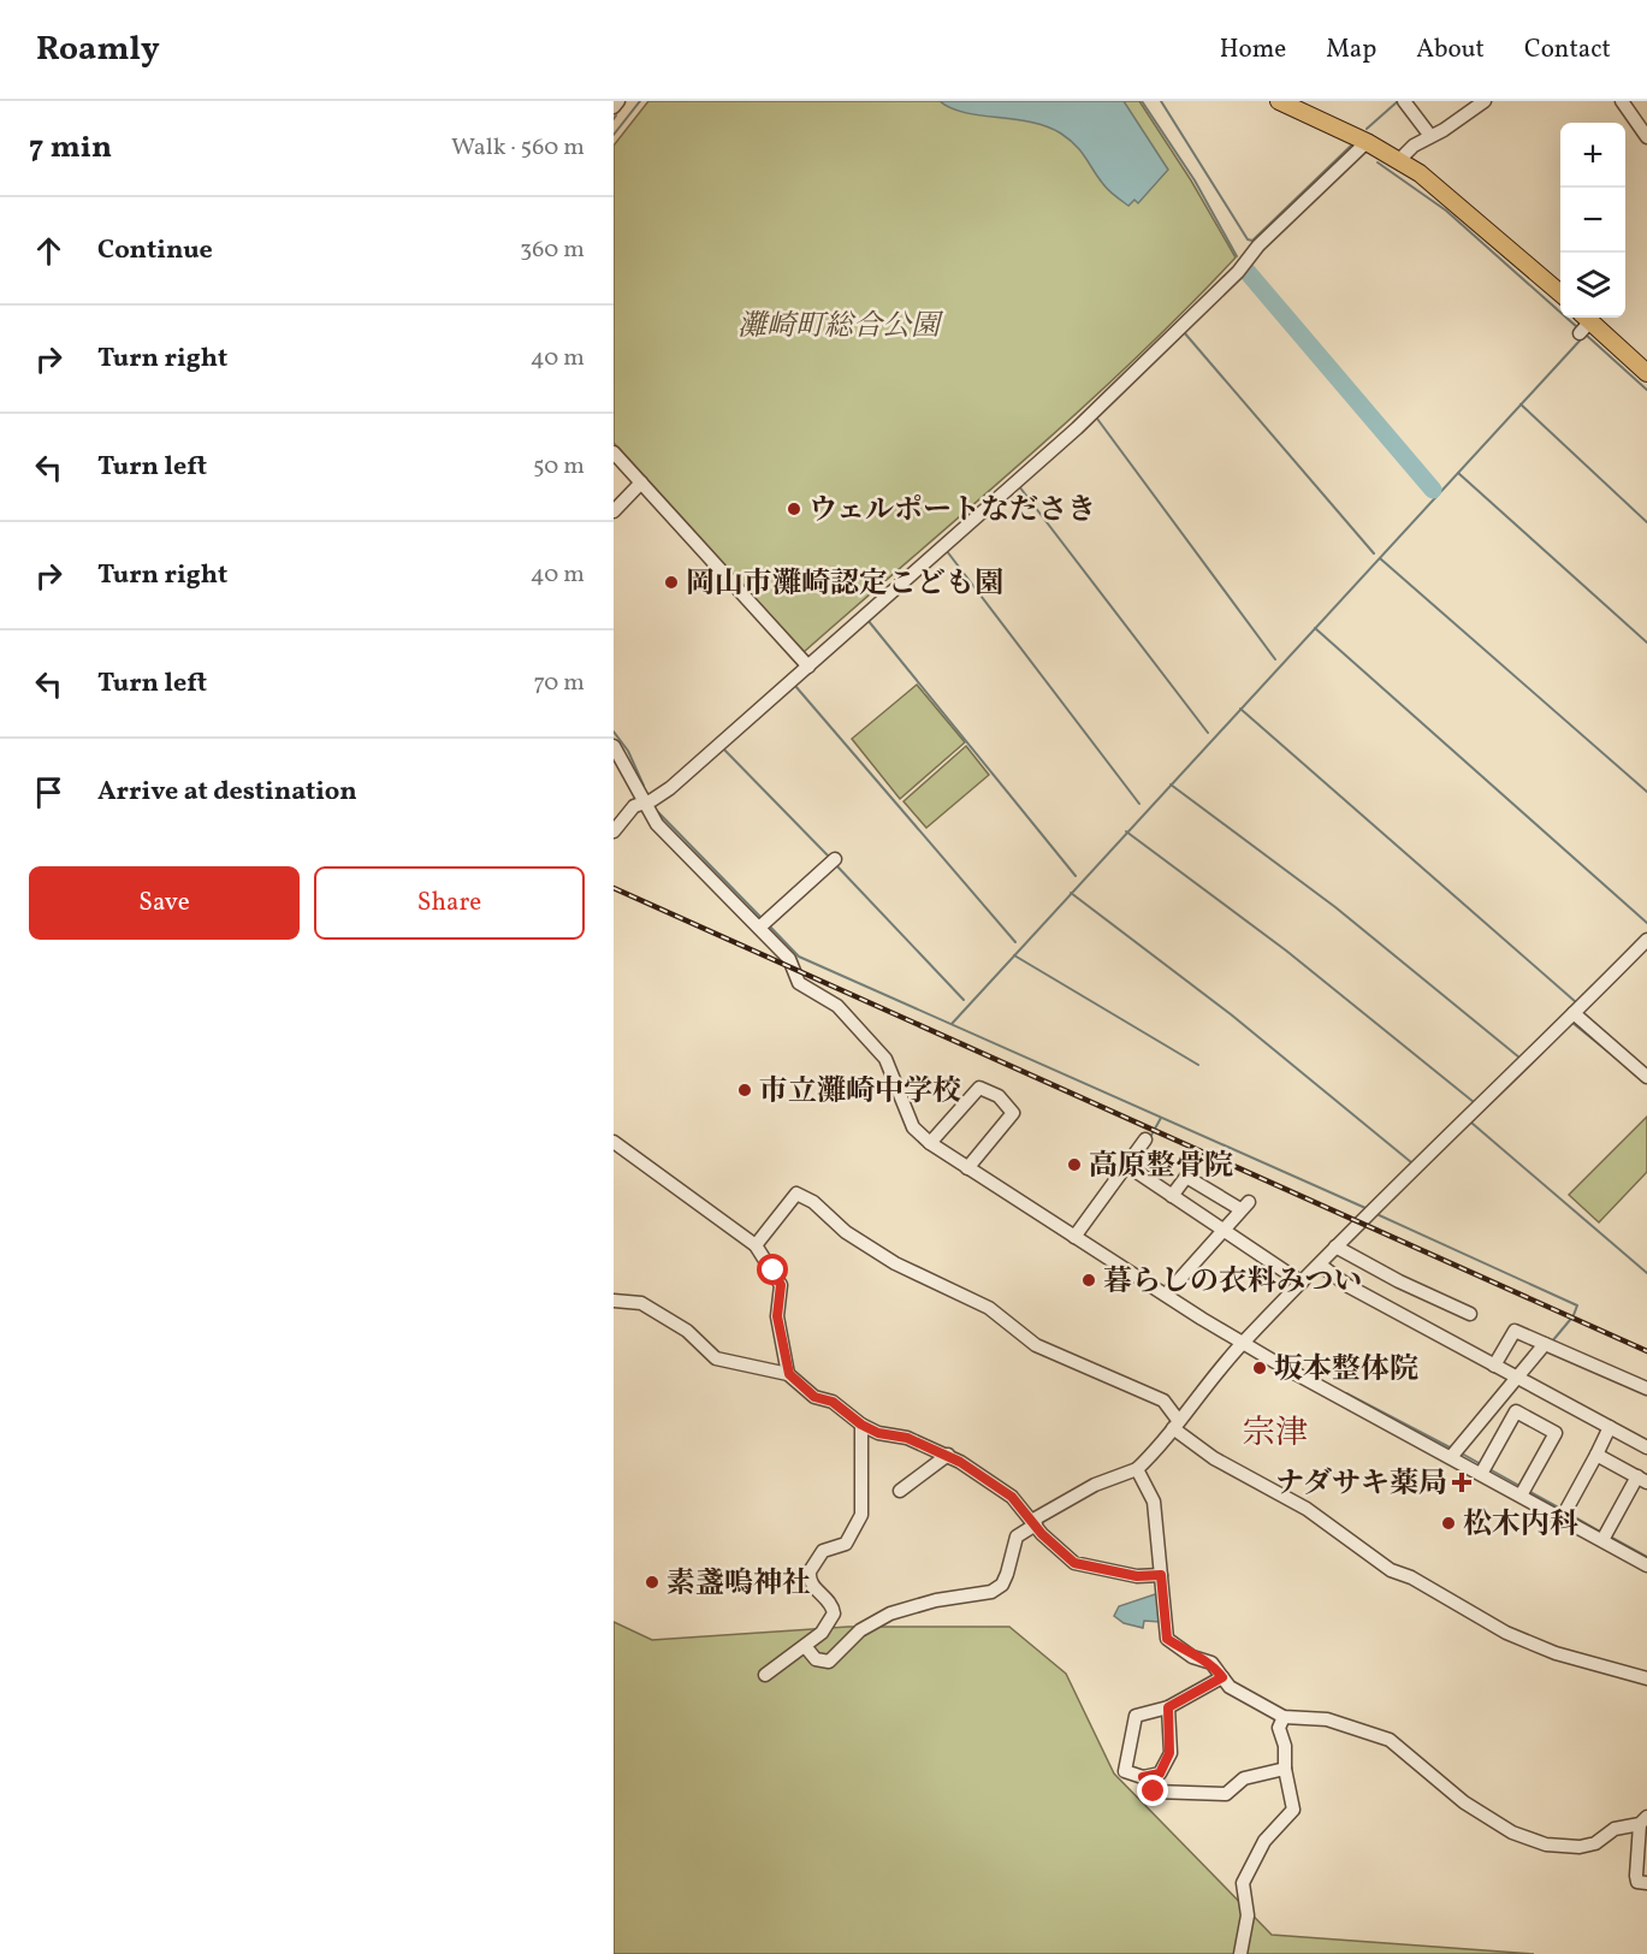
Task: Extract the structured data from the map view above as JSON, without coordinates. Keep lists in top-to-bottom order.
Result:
{
  "districts": ["宗津"],
  "parks": ["灘崎町総合公園"],
  "places": {
    "other": [
      "ウェルポートなださき",
      "岡山市灘崎認定こども園",
      "市立灘崎中学校",
      "高原整骨院",
      "暮らしの衣料みつい",
      "坂本整体院",
      "松木内科",
      "素盞嗚神社"
    ],
    "health": ["ナダサキ薬局"]
  },
  "page": {
    "header": "Roamly",
    "nav": [
      "Home",
      "Map",
      "About",
      "Contact"
    ],
    "heading": ["7 min", "Walk · 560 m"],
    "map_buttons": ["+", "−"],
    "list": [
      ["Continue", "360 m"],
      ["Turn right", "40 m"],
      ["Turn left", "50 m"],
      ["Turn right", "40 m"],
      ["Turn left", "70 m"],
      "Arrive at destination"
    ],
    "buttons": ["Save", "Share"]
  }
}
